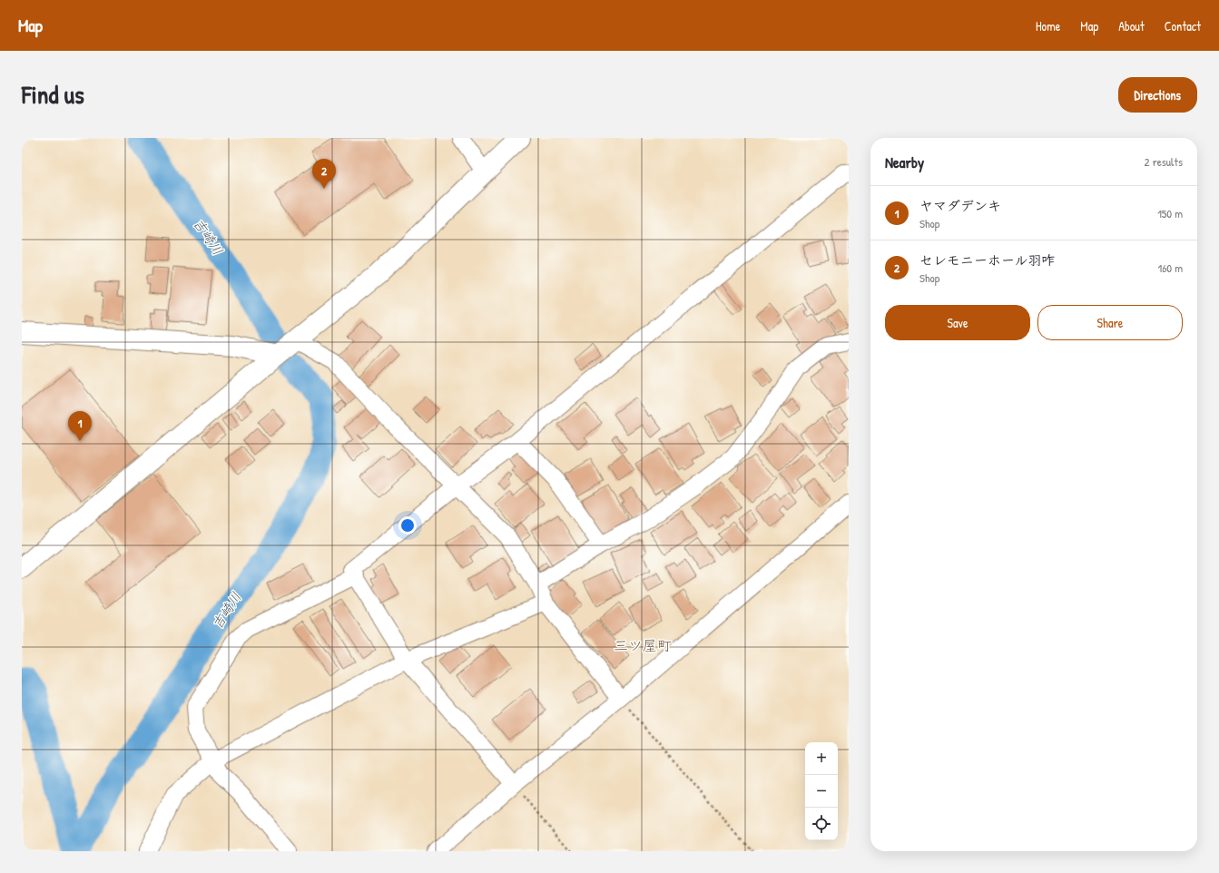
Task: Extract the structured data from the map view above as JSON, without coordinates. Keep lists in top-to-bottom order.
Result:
{
  "districts": ["三ツ屋町"],
  "water": ["吉崎川"],
  "page": {
    "header": "Map",
    "nav": [
      "Home",
      "Map",
      "About",
      "Contact"
    ],
    "title": "Find us",
    "buttons": [
      "Directions",
      ["Save", "Share"]
    ],
    "heading": ["Nearby", "2 results"],
    "pins": ["2", "1"],
    "list": [
      {
        "mark": "1",
        "name": "ヤマダデンキ",
        "note": "Shop",
        "value": "150 m"
      },
      {
        "mark": "2",
        "name": "セレモニーホール羽咋",
        "note": "Shop",
        "value": "160 m"
      }
    ],
    "map_buttons": ["+", "−"]
  }
}
